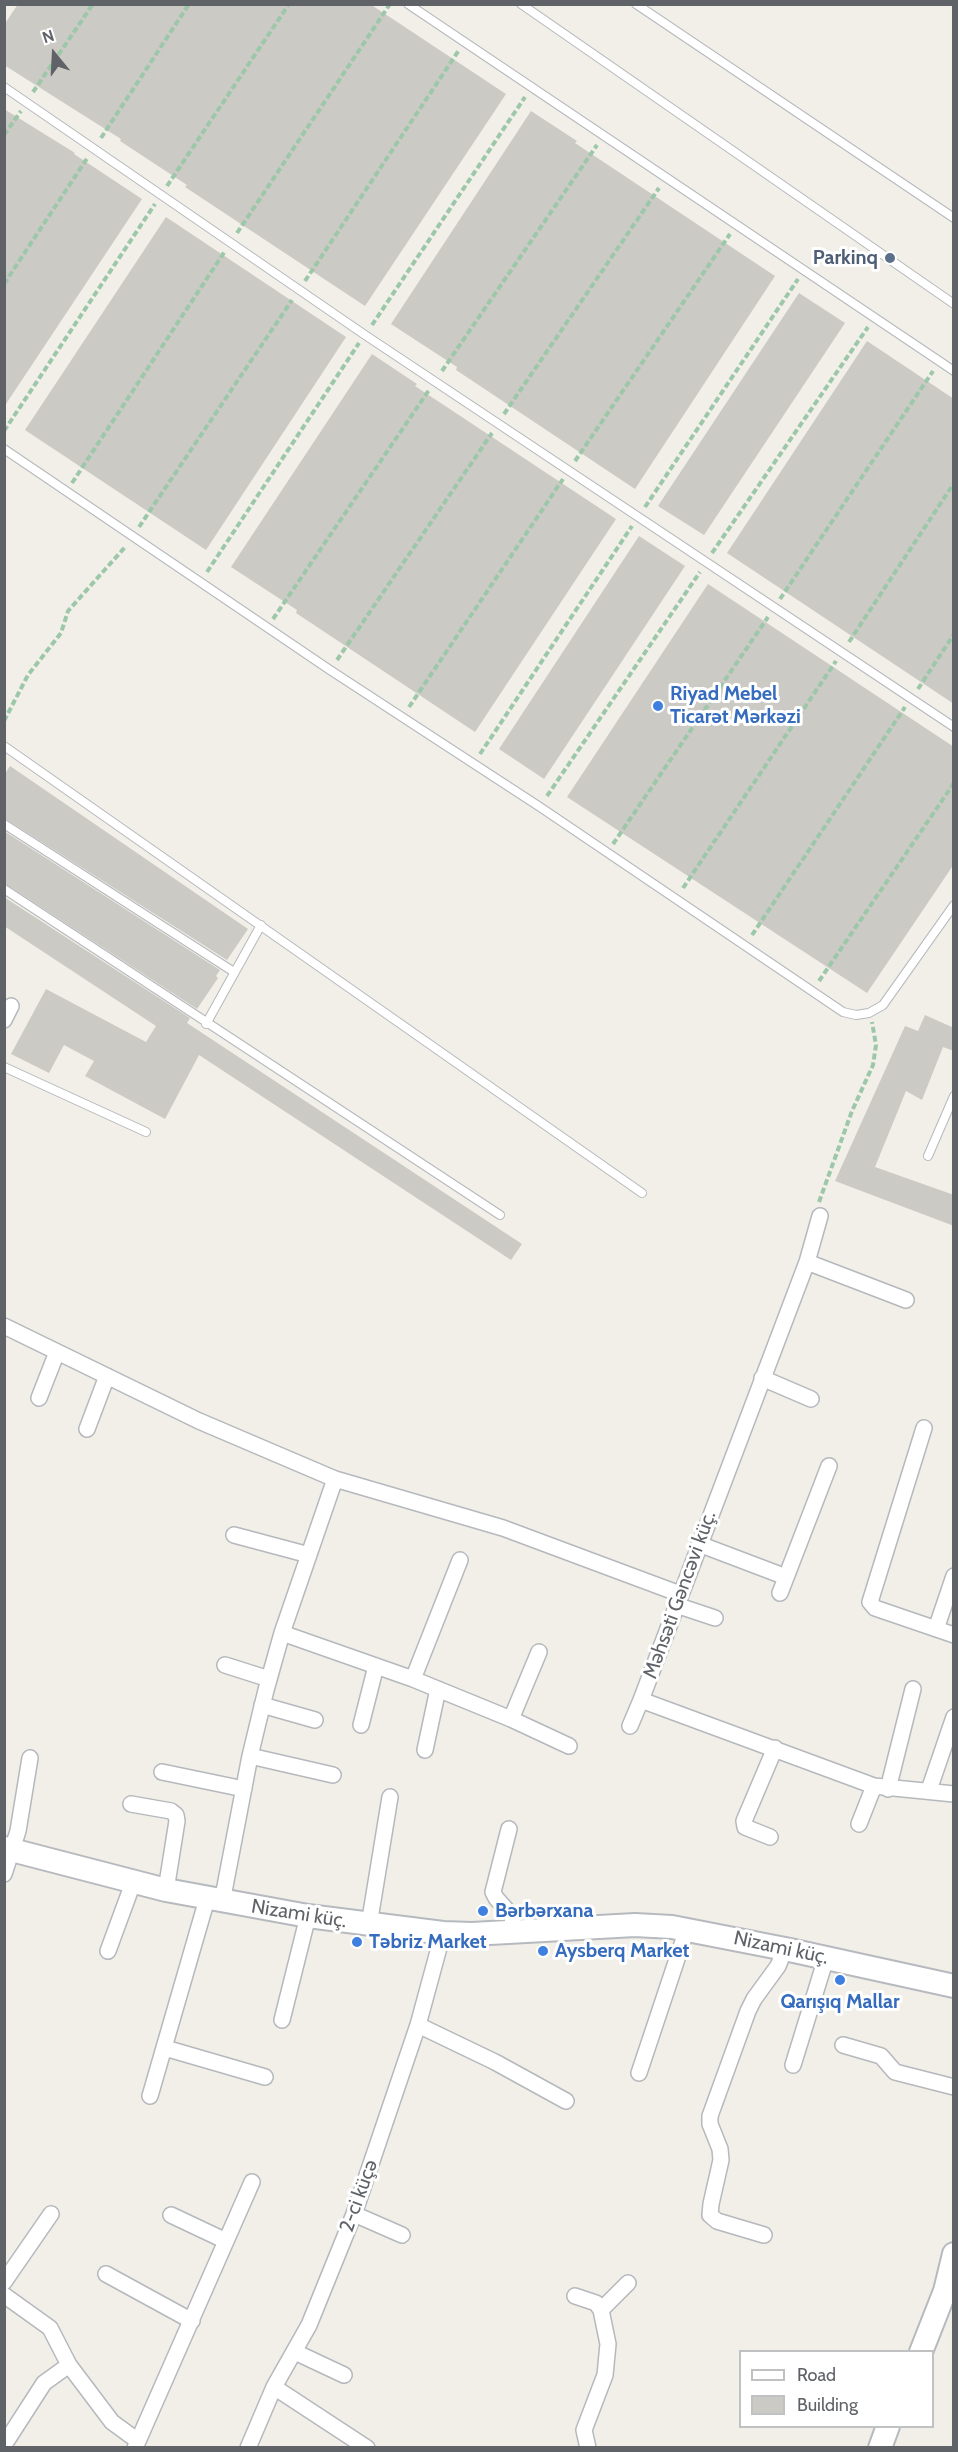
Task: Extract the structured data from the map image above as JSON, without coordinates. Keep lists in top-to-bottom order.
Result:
{
  "streets": {
    "street": ["Məhsəti Gəncəvi küç.", "Nizami küç.", "2-ci küçə"]
  },
  "crossings": [
    ["Nizami küç.", "2-ci küçə"]
  ],
  "places": [
    "Parkinq",
    "Riyad Mebel Ticarət Mərkəzi",
    "Bərbərxana",
    "Təbriz Market",
    "Aysberq Market",
    "Qarışıq Mallar"
  ],
  "legend": ["Road", "Building"],
  "north": "top"
}
